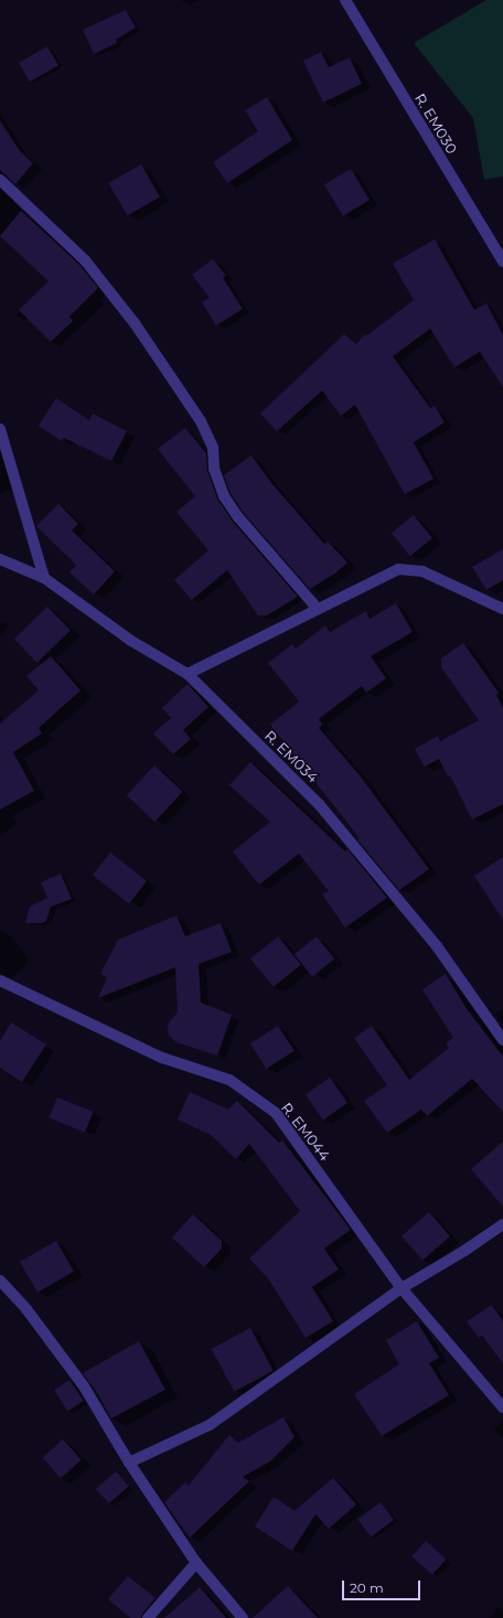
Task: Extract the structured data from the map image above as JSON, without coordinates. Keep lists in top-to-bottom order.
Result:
{
  "streets": {
    "street": ["R. EM030", "R. EM034", "R. EM044"]
  },
  "scale_bar": "20 m"
}
